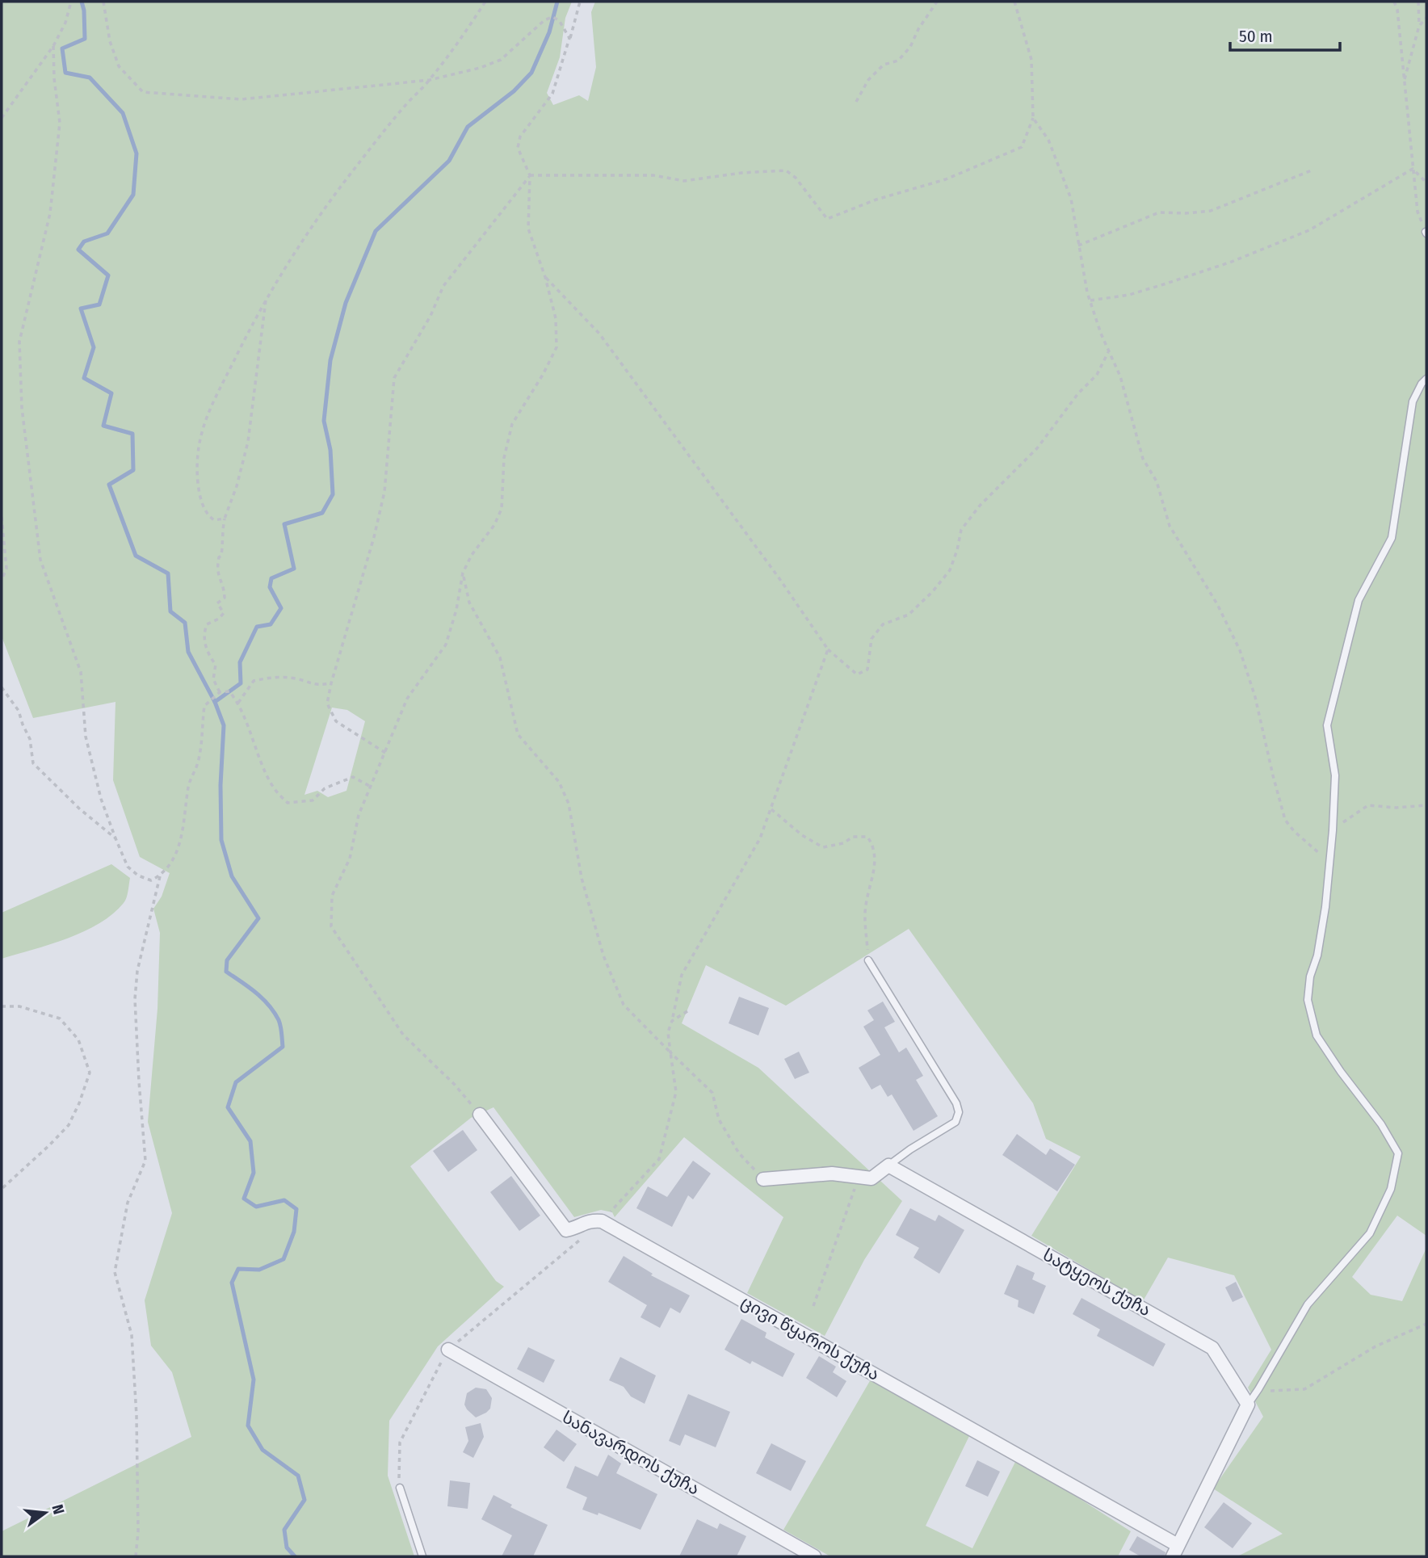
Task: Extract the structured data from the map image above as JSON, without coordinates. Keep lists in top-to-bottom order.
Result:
{
  "streets": {
    "street": ["სატყეოს ქუჩა", "ცივი წყაროს ქუჩა", "სანავარდოს ქუჩა"]
  },
  "scale_bar": "50 m",
  "north": "right"
}
